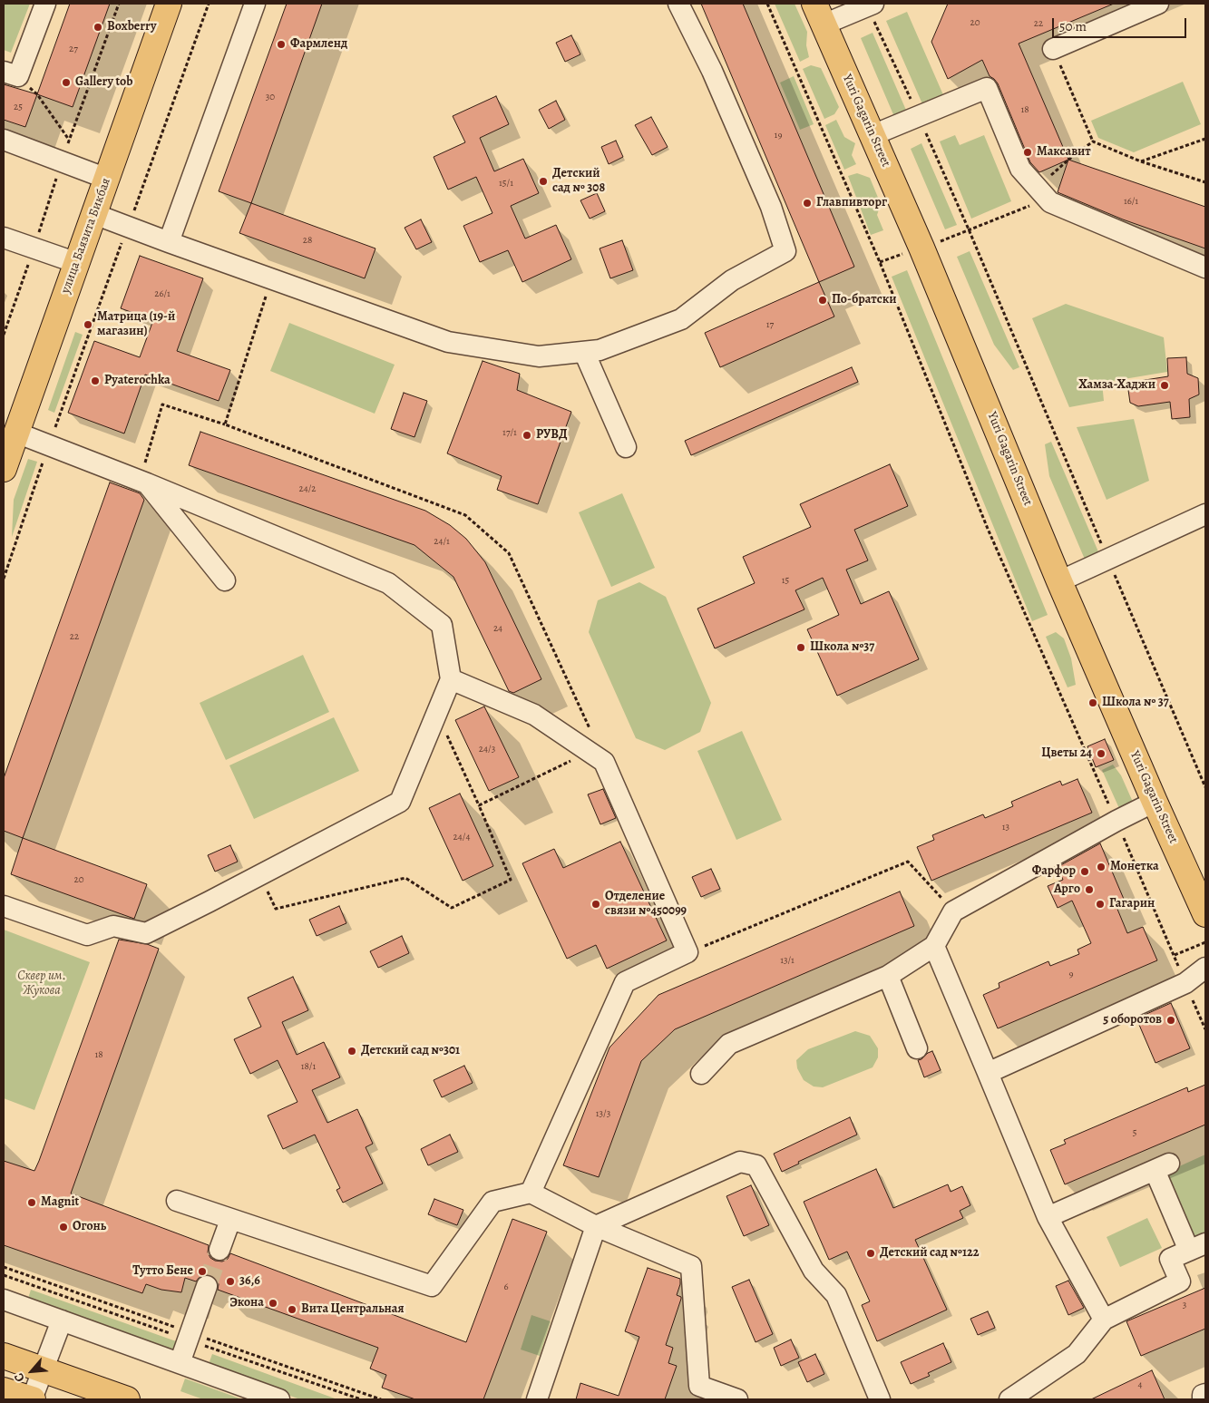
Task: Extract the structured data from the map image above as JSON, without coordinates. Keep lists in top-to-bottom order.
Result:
{
  "streets": {
    "main road": ["Yuri Gagarin Street", "улица Баязита Бикбая"]
  },
  "parks": ["Сквер им. Жукова"],
  "places": [
    "Boxberry",
    "Фармленд",
    "Gallery tob",
    "Максавит",
    "Детский сад № 308",
    "Главпивторг",
    "По-братски",
    "Матрица (19-й магазин)",
    "Pyaterochka",
    "Хамза-Хаджи",
    "РУВД",
    "Школа №37",
    "Школа № 37",
    "Цветы 24",
    "Монетка",
    "Фарфор",
    "Арго",
    "Отделение связи №450099",
    "Гагарин",
    "5 оборотов",
    "Детский сад №301",
    "Magnit",
    "Огонь",
    "Детский сад №122",
    "Тутто Бене",
    "36,6",
    "Экона",
    "Вита Центральная"
  ],
  "house_numbers": [
    "20",
    "22",
    "27",
    "30",
    "25",
    "18",
    "19",
    "15/1",
    "16/1",
    "28",
    "26/1",
    "17",
    "17/1",
    "24/2",
    "24/1",
    "15",
    "24",
    "22",
    "24/3",
    "13",
    "24/4",
    "20",
    "13/1",
    "9",
    "18",
    "18/1",
    "13/3",
    "5",
    "6",
    "3",
    "4"
  ],
  "scale_bar": "50 m",
  "north": "bottom left"
}
